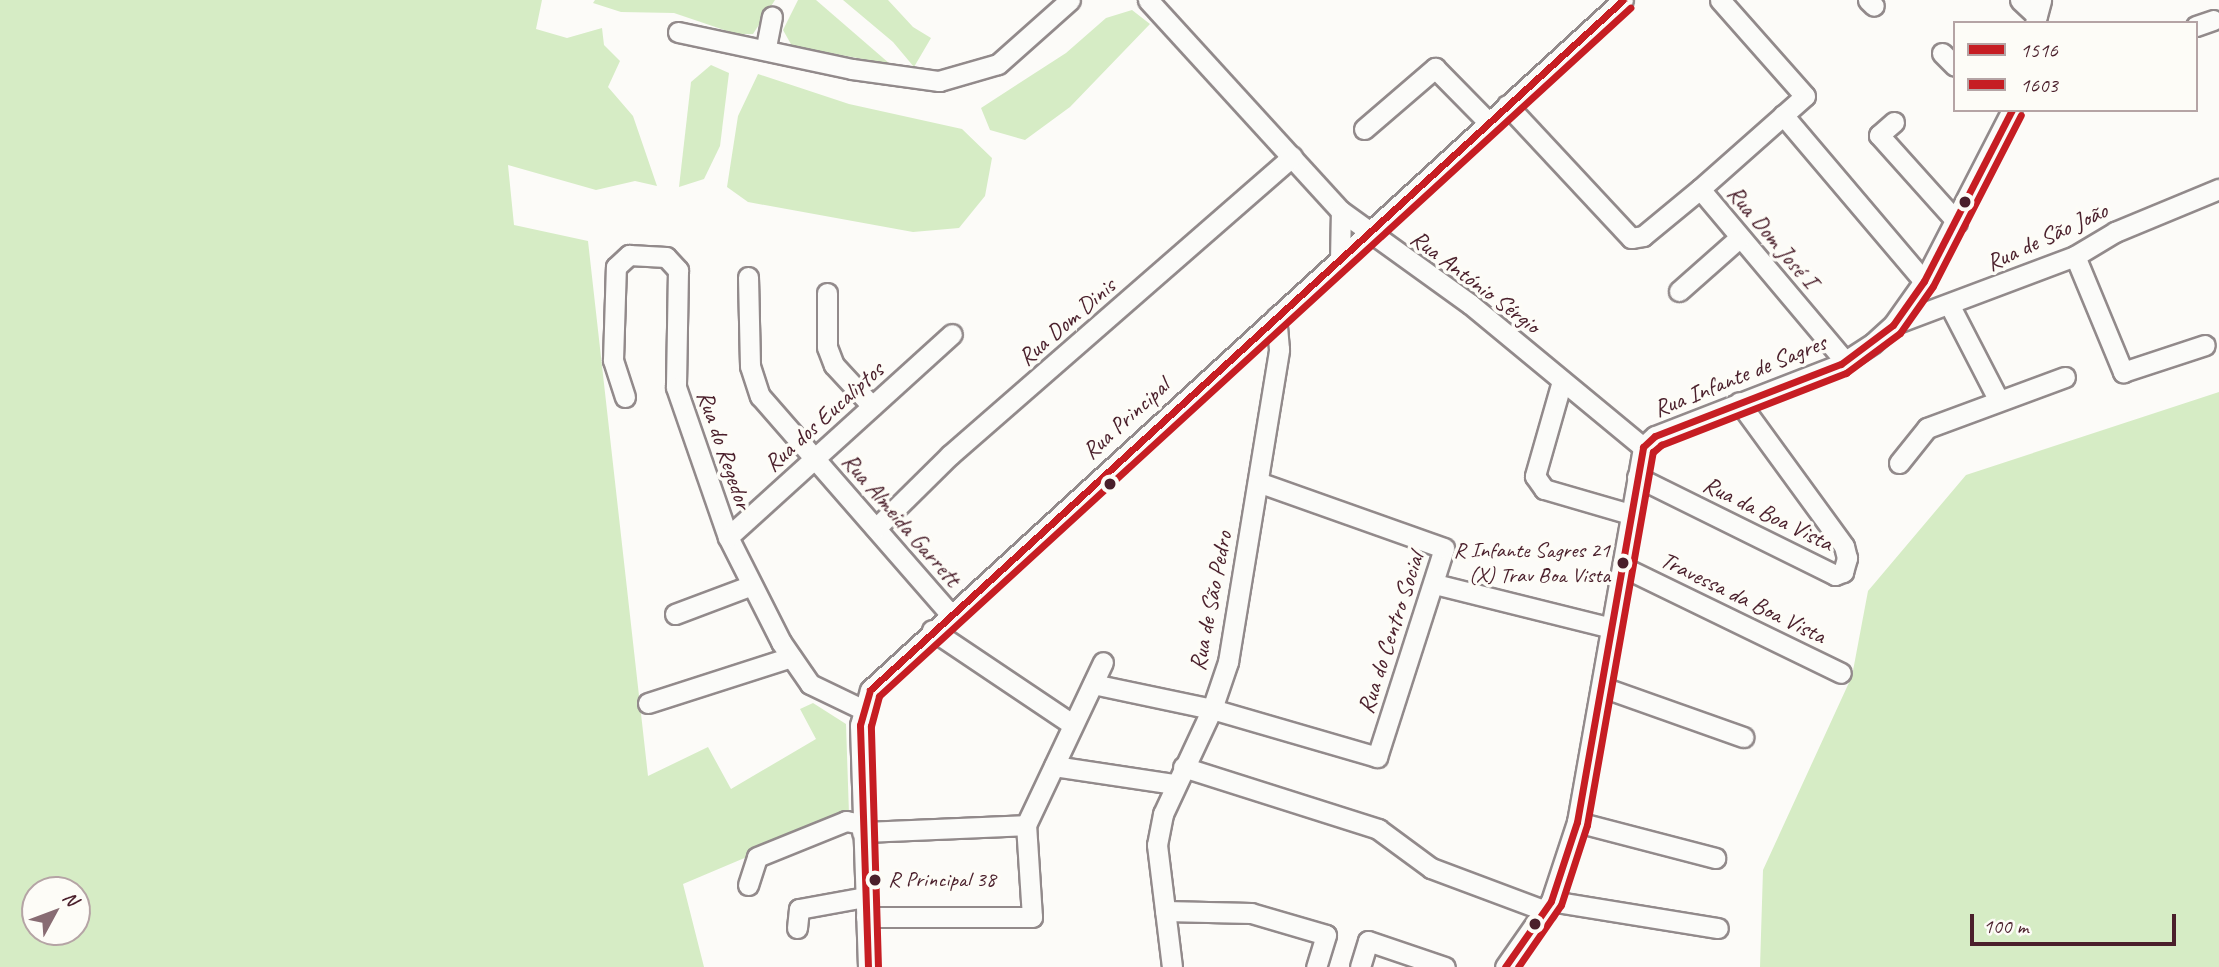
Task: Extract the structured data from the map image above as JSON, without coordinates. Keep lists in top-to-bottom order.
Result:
{
  "streets": {
    "street": [
      "Rua Dom José I",
      "Rua de São João",
      "Rua António Sérgio",
      "Rua Dom Dinis",
      "Rua Infante de Sagres",
      "Rua dos Eucaliptos",
      "Rua Principal",
      "Rua do Regedor",
      "Rua da Boa Vista",
      "Rua Almeida Garrett",
      "Travessa da Boa Vista",
      "Rua de São Pedro",
      "Rua do Centro Social"
    ]
  },
  "crossings": [
    ["Rua Dom José I", "Rua Infante de Sagres"],
    ["Rua de São João", "Rua Infante de Sagres"],
    ["Rua António Sérgio", "Rua Dom Dinis"],
    ["Rua António Sérgio", "Rua Infante de Sagres"],
    ["Rua António Sérgio", "Rua Principal"],
    ["Rua Dom Dinis", "Rua Almeida Garrett"],
    ["Rua Infante de Sagres", "Rua da Boa Vista"],
    ["Rua Infante de Sagres", "Travessa da Boa Vista"],
    ["Rua dos Eucaliptos", "Rua do Regedor"],
    ["Rua dos Eucaliptos", "Rua Almeida Garrett"],
    ["Rua Principal", "Rua do Regedor"],
    ["Rua Principal", "Rua Almeida Garrett"],
    ["Rua Principal", "Rua de São Pedro"],
    ["Rua de São Pedro", "Rua do Centro Social"]
  ],
  "places": ["R Infante Sagres 21 (X) Trav Boa Vista", "R Principal 38"],
  "lines": ["transit line 1516", "transit line 1603"],
  "legend": ["1516", "1603"],
  "scale_bar": "100 m",
  "north": "top right"
}
